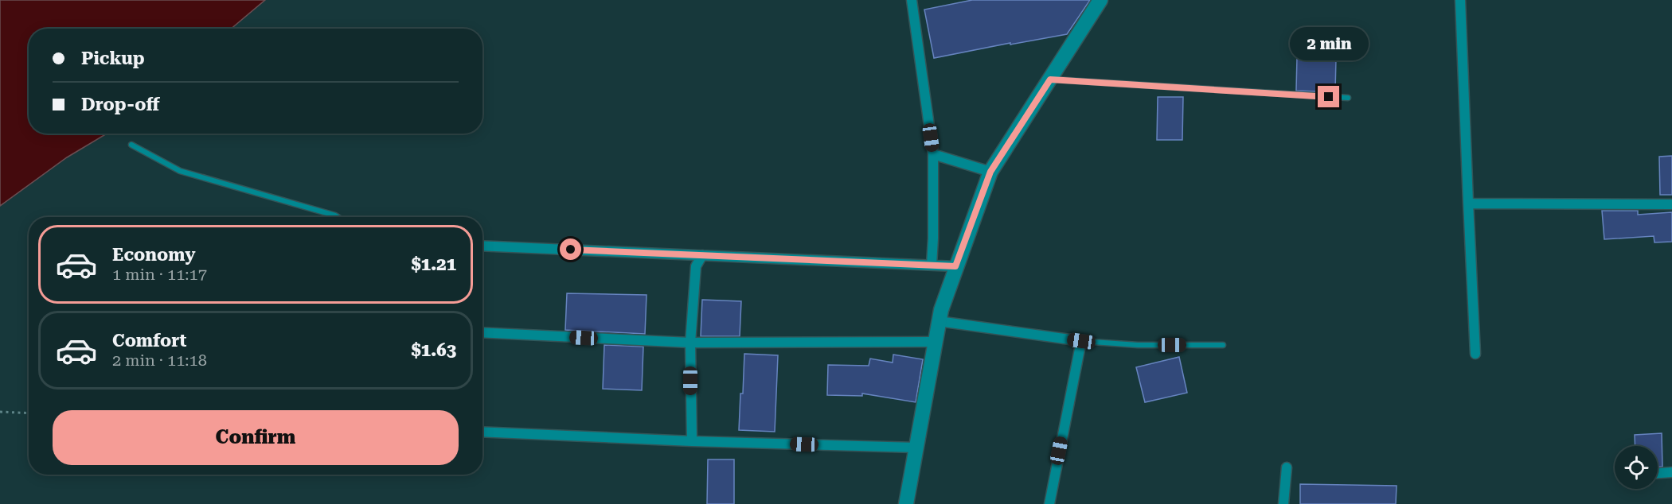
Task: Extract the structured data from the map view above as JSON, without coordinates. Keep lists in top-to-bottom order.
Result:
{
  "page": {
    "bubble": "2 min",
    "banner": ["Pickup", "Drop-off"],
    "list": [
      {
        "name": "Economy",
        "note": "1 min · 11:17",
        "value": "$1.21"
      },
      {
        "name": "Comfort",
        "note": "2 min · 11:18",
        "value": "$1.63"
      }
    ],
    "buttons": "Confirm"
  }
}
